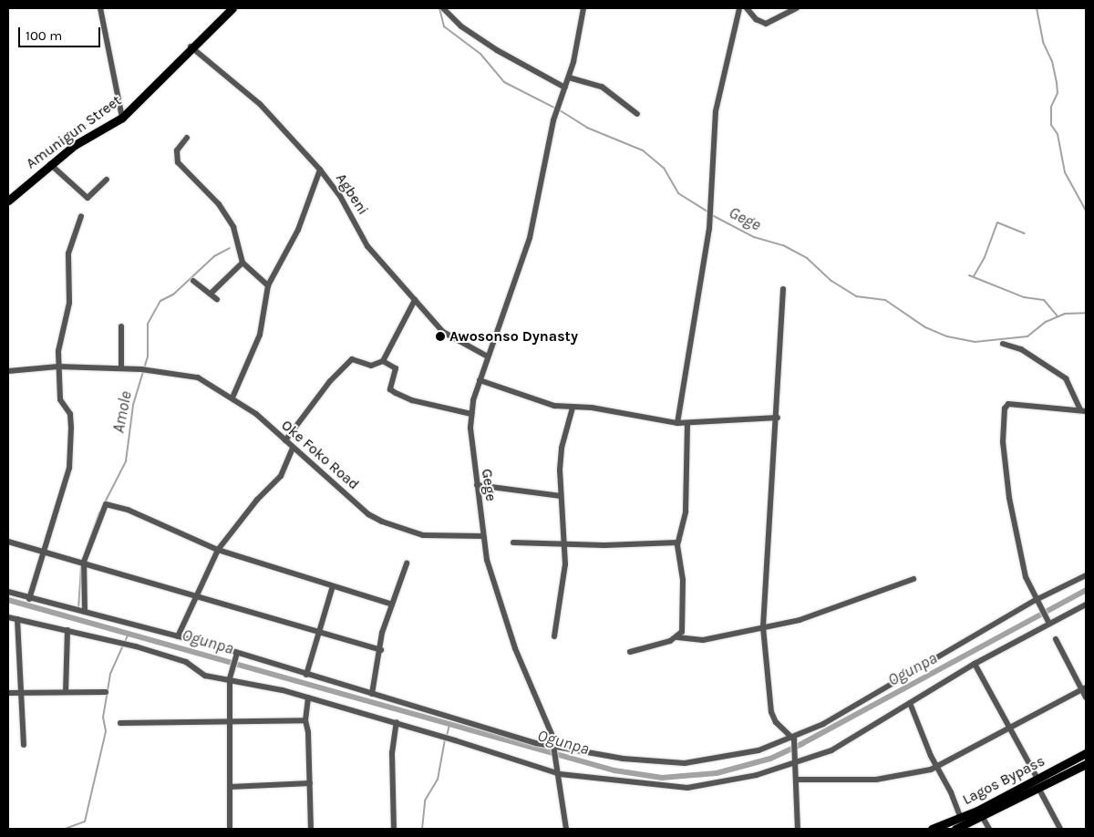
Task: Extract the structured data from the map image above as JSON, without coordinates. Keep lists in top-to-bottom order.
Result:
{
  "streets": {
    "main road": ["Amunigun Street", "Lagos Bypass"],
    "street": ["Agbeni", "Oke Foko Road", "Gege"]
  },
  "crossings": [
    ["Amunigun Street", "Agbeni"],
    ["Agbeni", "Gege"],
    ["Oke Foko Road", "Gege"]
  ],
  "water": ["Gege", "Amole", "Ogunpa"],
  "places": ["Awosonso Dynasty"],
  "scale_bar": "100 m"
}
